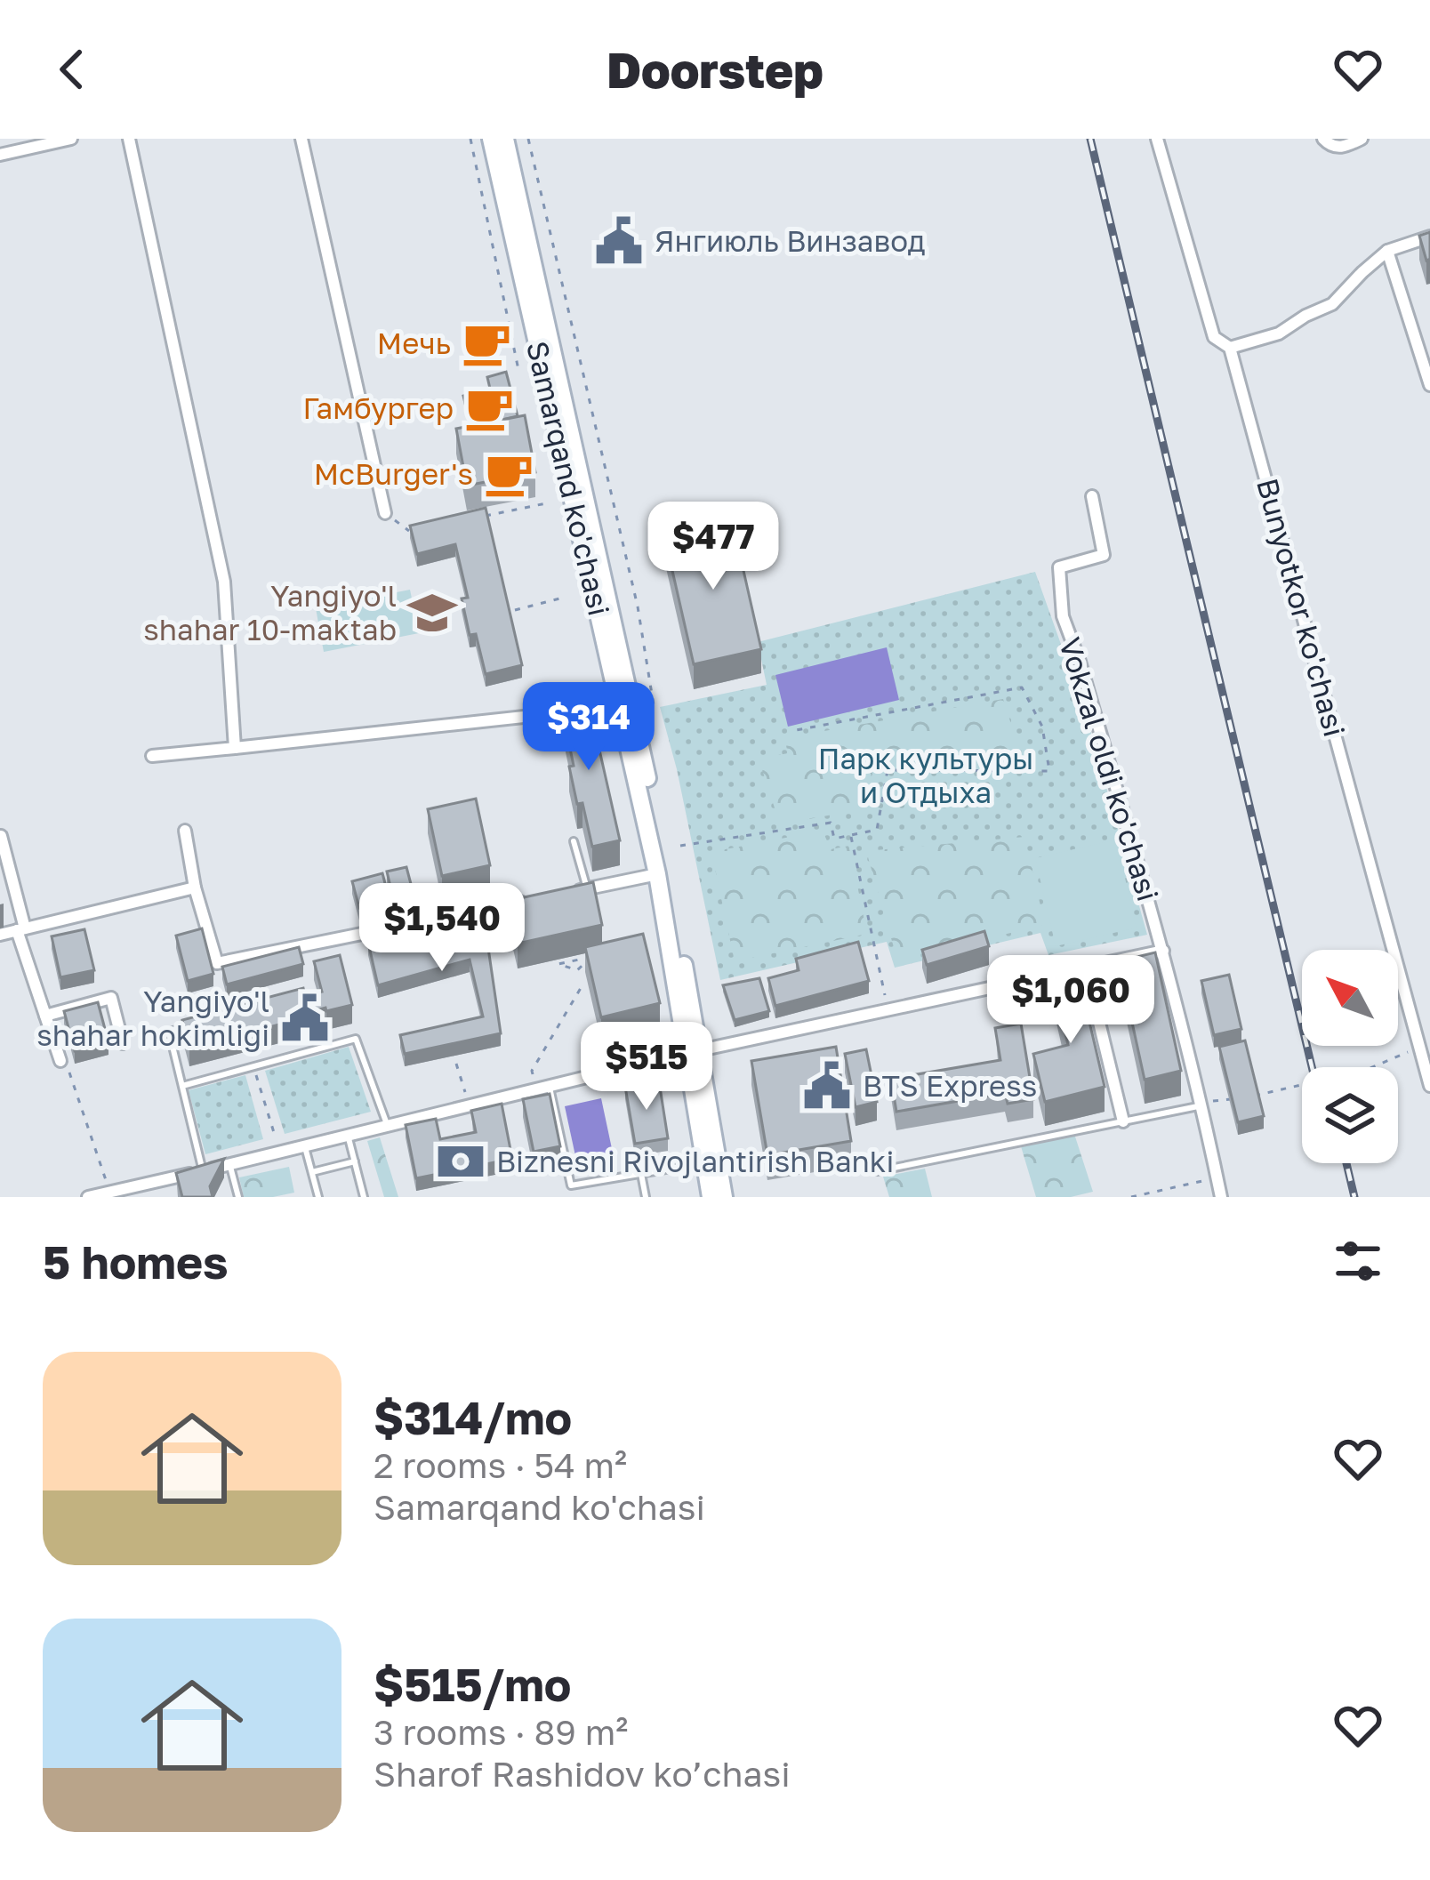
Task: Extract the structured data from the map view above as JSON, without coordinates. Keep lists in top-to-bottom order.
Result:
{
  "streets": {
    "main road": ["Samarqand ko'chasi"],
    "street": ["Bunyotkor ko'chasi", "Vokzal oldi ko'chasi"]
  },
  "parks": ["Парк культуры и Отдыха"],
  "places": {
    "public building": ["Янгиюль Винзавод", "Yangiyo'l shahar hokimligi", "BTS Express"],
    "cafe": ["Мечь", "Гамбургер", "McBurger's"],
    "school or university": ["Yangiyo'l shahar 10-maktab"],
    "bank": ["Biznesni Rivojlantirish Banki"]
  },
  "north": "top left",
  "page": {
    "header": "Doorstep",
    "price": [
      "$477",
      "$314",
      "$1,540",
      "$1,060",
      "$515"
    ],
    "heading": "5 homes",
    "list": [
      {
        "name": "$314/mo",
        "note": "2 rooms · 54 m² · Samarqand ko'chasi"
      },
      {
        "name": "$515/mo",
        "note": "3 rooms · 89 m² · Sharof Rashidov ko’chasi"
      }
    ]
  }
}
